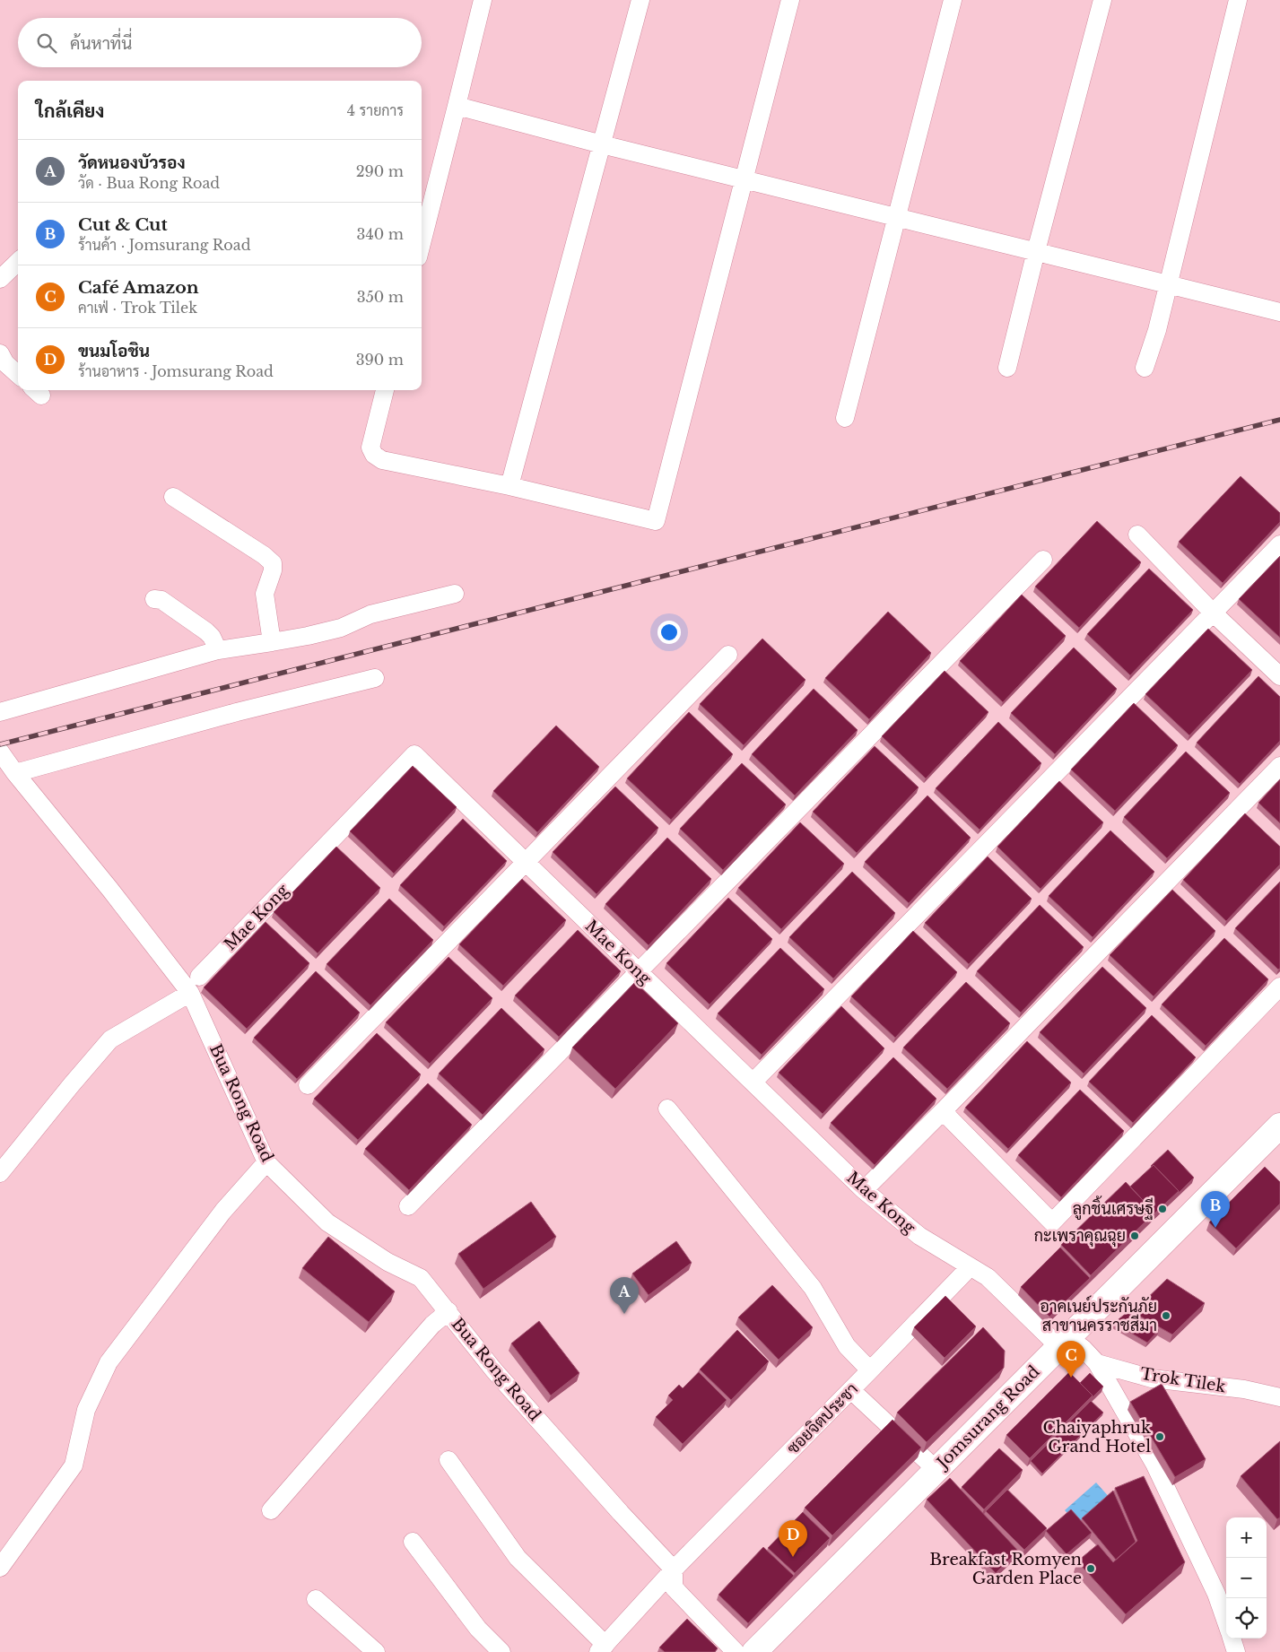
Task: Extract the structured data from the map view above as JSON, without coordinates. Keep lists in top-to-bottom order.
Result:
{
  "streets": {
    "main road": ["Jomsurang Road"],
    "street": [
      "Mae Kong",
      "Bua Rong Road",
      "Trok Tilek",
      "ซอยจิตประชา"
    ]
  },
  "crossings": [
    ["Mae Kong", "Jomsurang Road"],
    ["Mae Kong", "ซอยจิตประชา"],
    ["Bua Rong Road", "ซอยจิตประชา"]
  ],
  "places": [
    "ลูกชิ้นเศรษฐี",
    "กะเพราคุณฉุย",
    "อาคเนย์ประกันภัย สาขานครราชสีมา",
    "Chaiyaphruk Grand Hotel",
    "Breakfast Romyen Garden Place"
  ],
  "page": {
    "search": "ค้นหาที่นี่",
    "heading": ["ใกล้เคียง", "4 รายการ"],
    "list": [
      {
        "mark": "A",
        "name": "วัดหนองบัวรอง",
        "note": "วัด · Bua Rong Road",
        "value": "290 m"
      },
      {
        "mark": "B",
        "name": "Cut & Cut",
        "note": "ร้านค้า · Jomsurang Road",
        "value": "340 m"
      },
      {
        "mark": "C",
        "name": "Café Amazon",
        "note": "คาเฟ่ · Trok Tilek",
        "value": "350 m"
      },
      {
        "mark": "D",
        "name": "ขนมโอชิน",
        "note": "ร้านอาหาร · Jomsurang Road",
        "value": "390 m"
      }
    ],
    "pins": [
      "B",
      "A",
      "C",
      "D"
    ],
    "map_buttons": ["+", "−"]
  }
}
